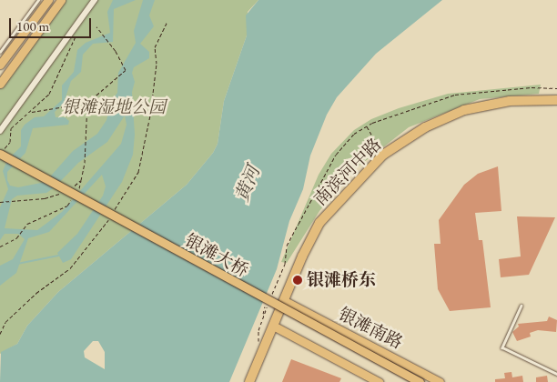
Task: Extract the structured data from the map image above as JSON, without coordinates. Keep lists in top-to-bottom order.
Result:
{
  "streets": {
    "highway": ["南滨河中路"],
    "main road": ["银滩大桥", "银滩南路"]
  },
  "crossings": [
    ["南滨河中路", "银滩南路"]
  ],
  "water": ["黄河"],
  "parks": ["银滩湿地公园"],
  "places": ["银滩桥东"],
  "scale_bar": "100 m"
}
